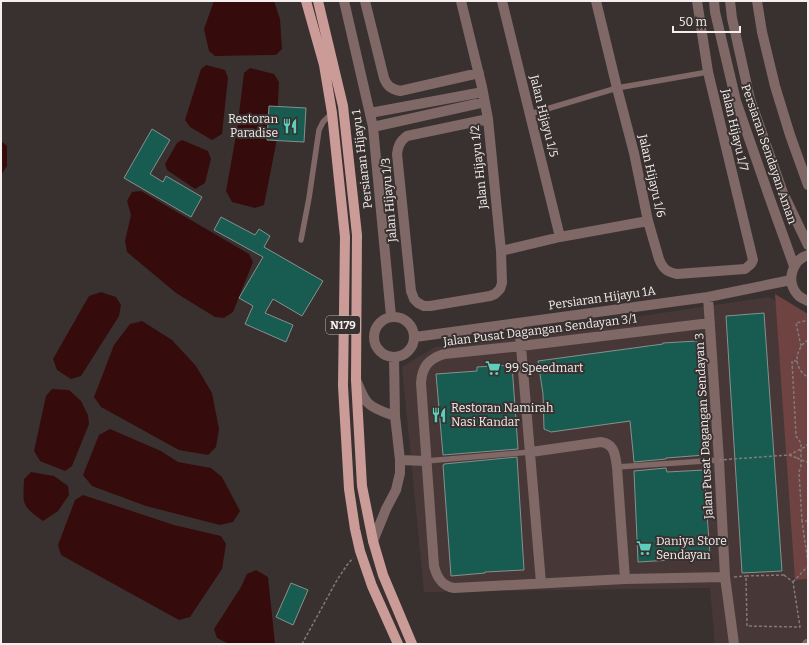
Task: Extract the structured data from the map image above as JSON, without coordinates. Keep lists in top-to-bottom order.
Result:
{
  "streets": {
    "main road": ["N179"],
    "street": [
      "Jalan Hijayu 1/5",
      "Jalan Hijayu 1/7",
      "Persiaran Sendayan Aman",
      "Persiaran Hijayu 1",
      "Jalan Hijayu 1/2",
      "Jalan Hijayu 1/6",
      "Jalan Hijayu 1/3",
      "Persiaran Hijayu 1A",
      "Jalan Pusat Dagangan Sendayan 3/1",
      "Jalan Pusat Dagangan Sendayan 3"
    ]
  },
  "crossings": [
    ["Jalan Hijayu 1/7", "Jalan Hijayu 1/6"],
    ["Persiaran Hijayu 1", "Persiaran Hijayu 1A"],
    ["Jalan Hijayu 1/2", "Jalan Hijayu 1/3"],
    ["Persiaran Hijayu 1A", "Jalan Pusat Dagangan Sendayan 3"],
    ["Jalan Pusat Dagangan Sendayan 3/1", "Jalan Pusat Dagangan Sendayan 3"]
  ],
  "places": {
    "restaurant": ["Restoran Paradise", "Restoran Namirah Nasi Kandar"],
    "supermarket": ["99 Speedmart", "Daniya Store Sendayan"]
  },
  "scale_bar": "50 m"
}
